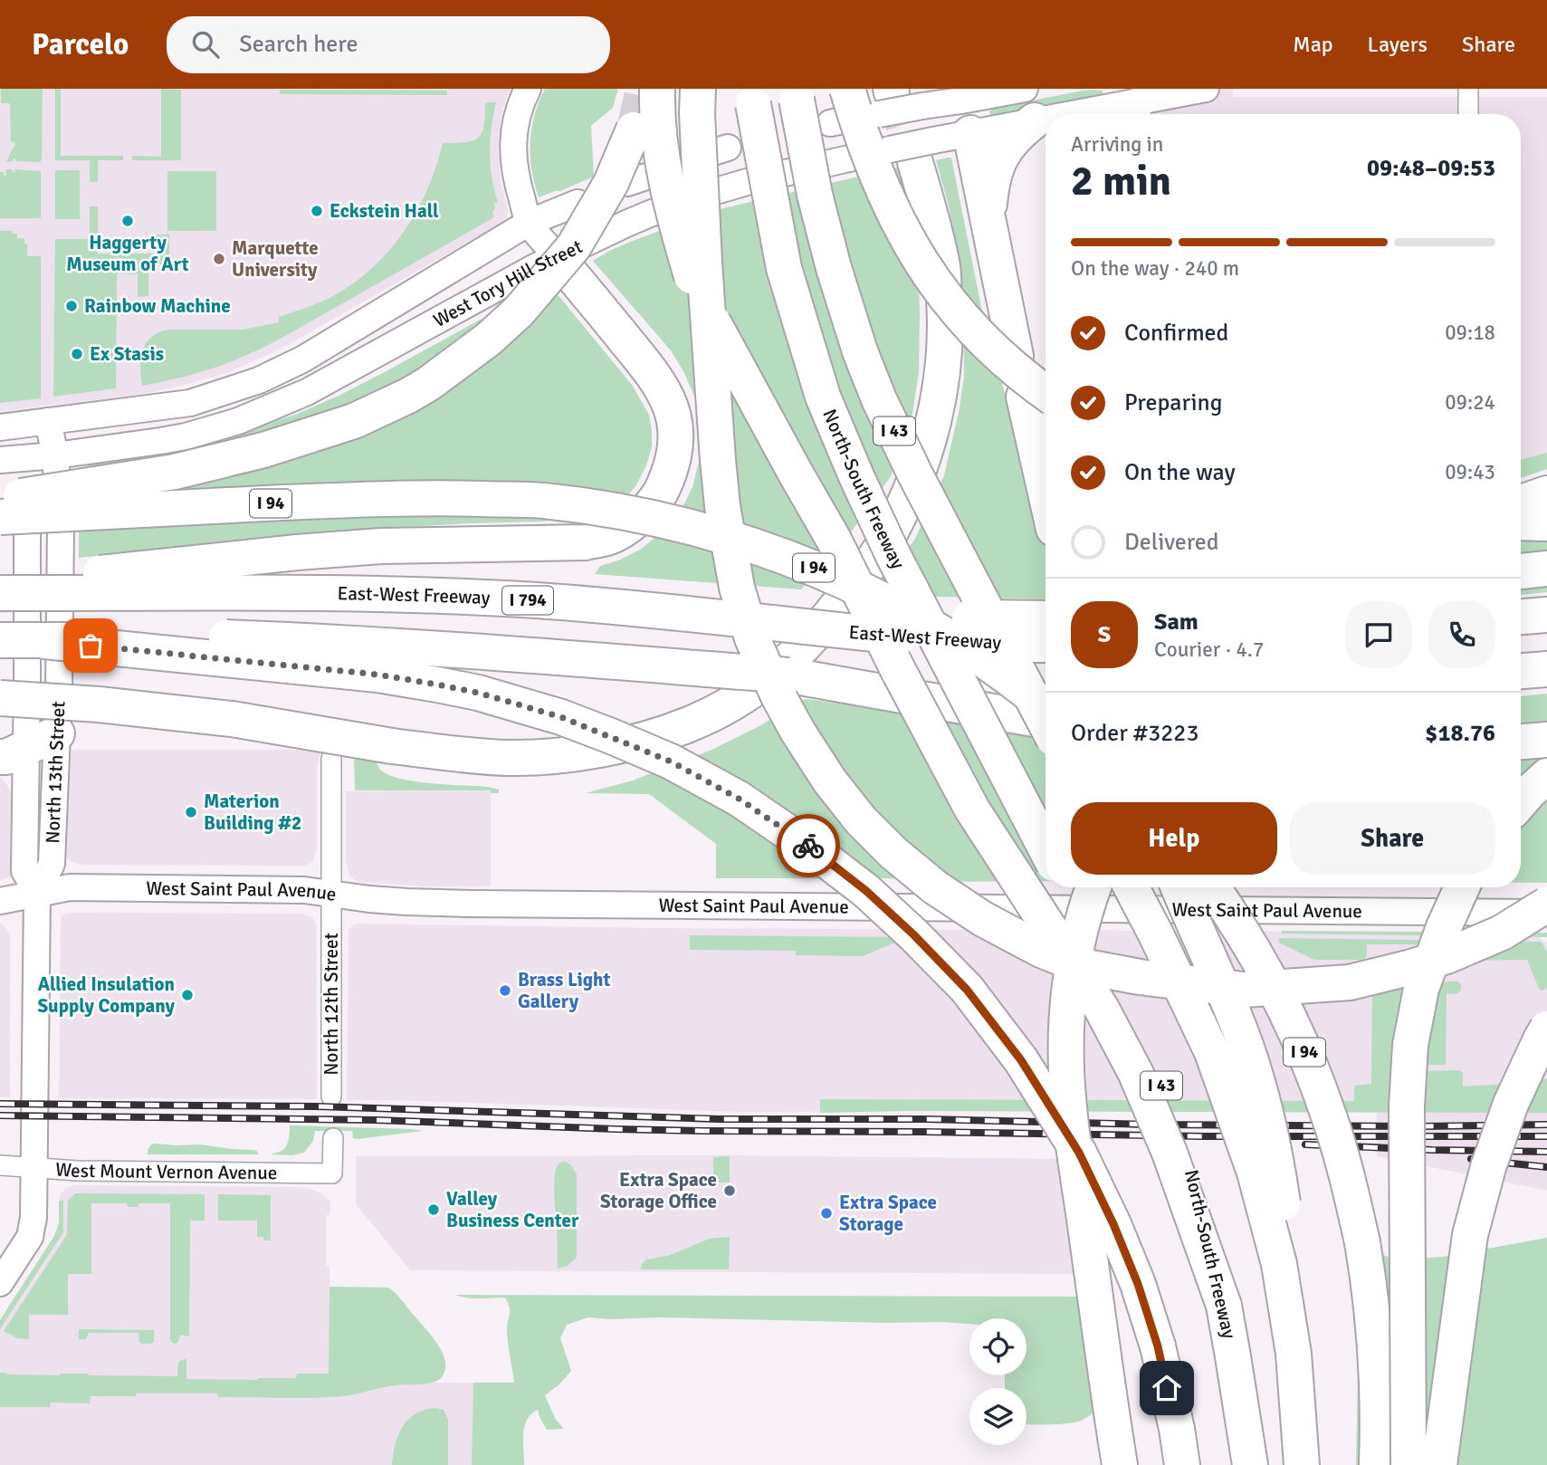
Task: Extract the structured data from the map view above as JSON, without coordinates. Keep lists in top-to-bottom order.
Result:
{
  "streets": {
    "highway": [
      "I 43",
      "North-South Freeway",
      "I 94",
      "East-West Freeway",
      "I 794"
    ],
    "street": [
      "West Tory Hill Street",
      "North 13th Street",
      "West Saint Paul Avenue",
      "North 12th Street",
      "West Mount Vernon Avenue"
    ]
  },
  "crossings": [
    ["West Tory Hill Street", "North 13th Street"],
    ["North 13th Street", "West Saint Paul Avenue"],
    ["North 13th Street", "West Mount Vernon Avenue"],
    ["West Saint Paul Avenue", "North 12th Street"]
  ],
  "places": [
    "Eckstein Hall",
    "Haggerty Museum of Art",
    "Marquette University",
    "Rainbow Machine",
    "Ex Stasis",
    "Materion Building #2",
    "Brass Light Gallery",
    "Allied Insulation Supply Company",
    "Extra Space Storage Office",
    "Valley Business Center",
    "Extra Space Storage"
  ],
  "page": {
    "header": "Parcelo",
    "search": "Search here",
    "nav": ["Map", "Layers", "Share"],
    "heading": ["2 min", "Arriving in", "09:48–09:53"],
    "panel": [
      "Sam",
      "Courier · 4.7",
      "Order #3223",
      "$18.76"
    ],
    "bar": "On the way · 240 m",
    "list": [
      ["Confirmed", "09:18"],
      ["Preparing", "09:24"],
      ["On the way", "09:43"],
      "Delivered"
    ],
    "round": "S",
    "buttons": ["Help", "Share"]
  }
}
